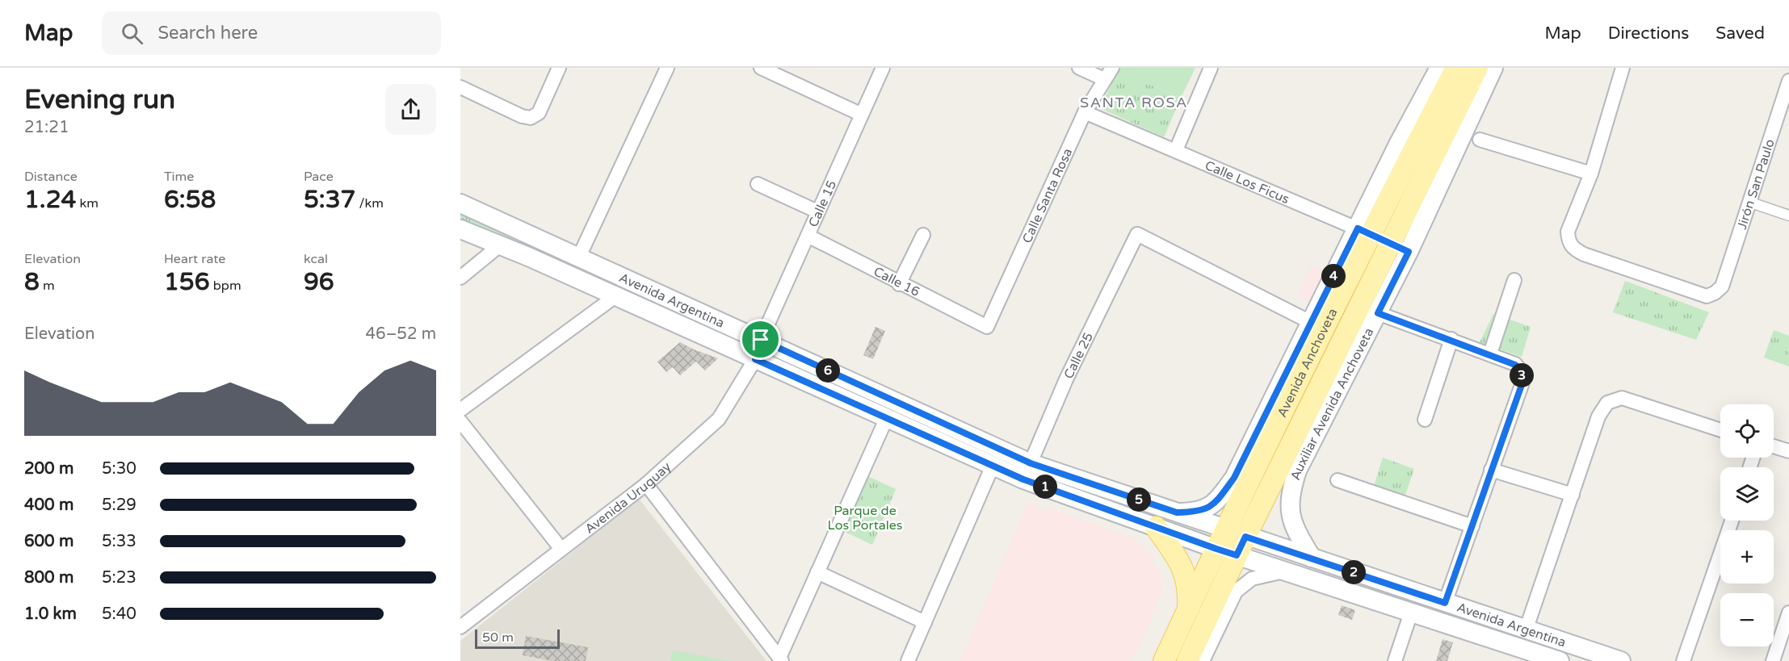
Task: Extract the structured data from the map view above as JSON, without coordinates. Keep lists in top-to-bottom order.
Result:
{
  "streets": {
    "main road": ["Avenida Argentina", "Avenida Anchoveta", "Auxiliar Avenida Anchoveta"],
    "street": [
      "Calle Los Ficus",
      "Jirón San Paulo",
      "Calle Santa Rosa",
      "Calle 15",
      "Calle 16",
      "Calle 25",
      "Avenida Uruguay"
    ]
  },
  "crossings": [
    ["Calle Los Ficus", "Calle Santa Rosa"],
    ["Calle Los Ficus", "Avenida Anchoveta"],
    ["Calle Los Ficus", "Auxiliar Avenida Anchoveta"],
    ["Calle Santa Rosa", "Calle 16"],
    ["Calle 15", "Calle 16"],
    ["Calle 15", "Avenida Argentina"],
    ["Calle 15", "Avenida Uruguay"],
    ["Avenida Argentina", "Calle 25"],
    ["Avenida Argentina", "Avenida Anchoveta"],
    ["Avenida Argentina", "Auxiliar Avenida Anchoveta"],
    ["Avenida Argentina", "Avenida Uruguay"],
    ["Calle 25", "Avenida Anchoveta"]
  ],
  "districts": ["SANTA ROSA"],
  "parks": ["Parque de Los Portales"],
  "scale_bar": "50 m",
  "page": {
    "header": "Map",
    "search": "Search here",
    "nav": ["Map", "Directions", "Saved"],
    "heading": ["Evening run", "21:21"],
    "stats": [
      ["Distance", "1.24 km"],
      ["Time", "6:58"],
      ["Pace", "5:37 /km"],
      ["Elevation", "8 m"],
      ["Heart rate", "156 bpm"],
      ["kcal", "96"]
    ],
    "pins": [
      "4",
      "6",
      "3",
      "1",
      "5",
      "2"
    ],
    "chart": ["Elevation", "46–52 m"],
    "map_buttons": ["+", "−"],
    "list": [
      {
        "name": "200 m",
        "note": "5:30"
      },
      {
        "name": "400 m",
        "note": "5:29"
      },
      {
        "name": "600 m",
        "note": "5:33"
      },
      {
        "name": "800 m",
        "note": "5:23"
      },
      {
        "name": "1.0 km",
        "note": "5:40"
      }
    ],
    "scale": "50 m"
  }
}
